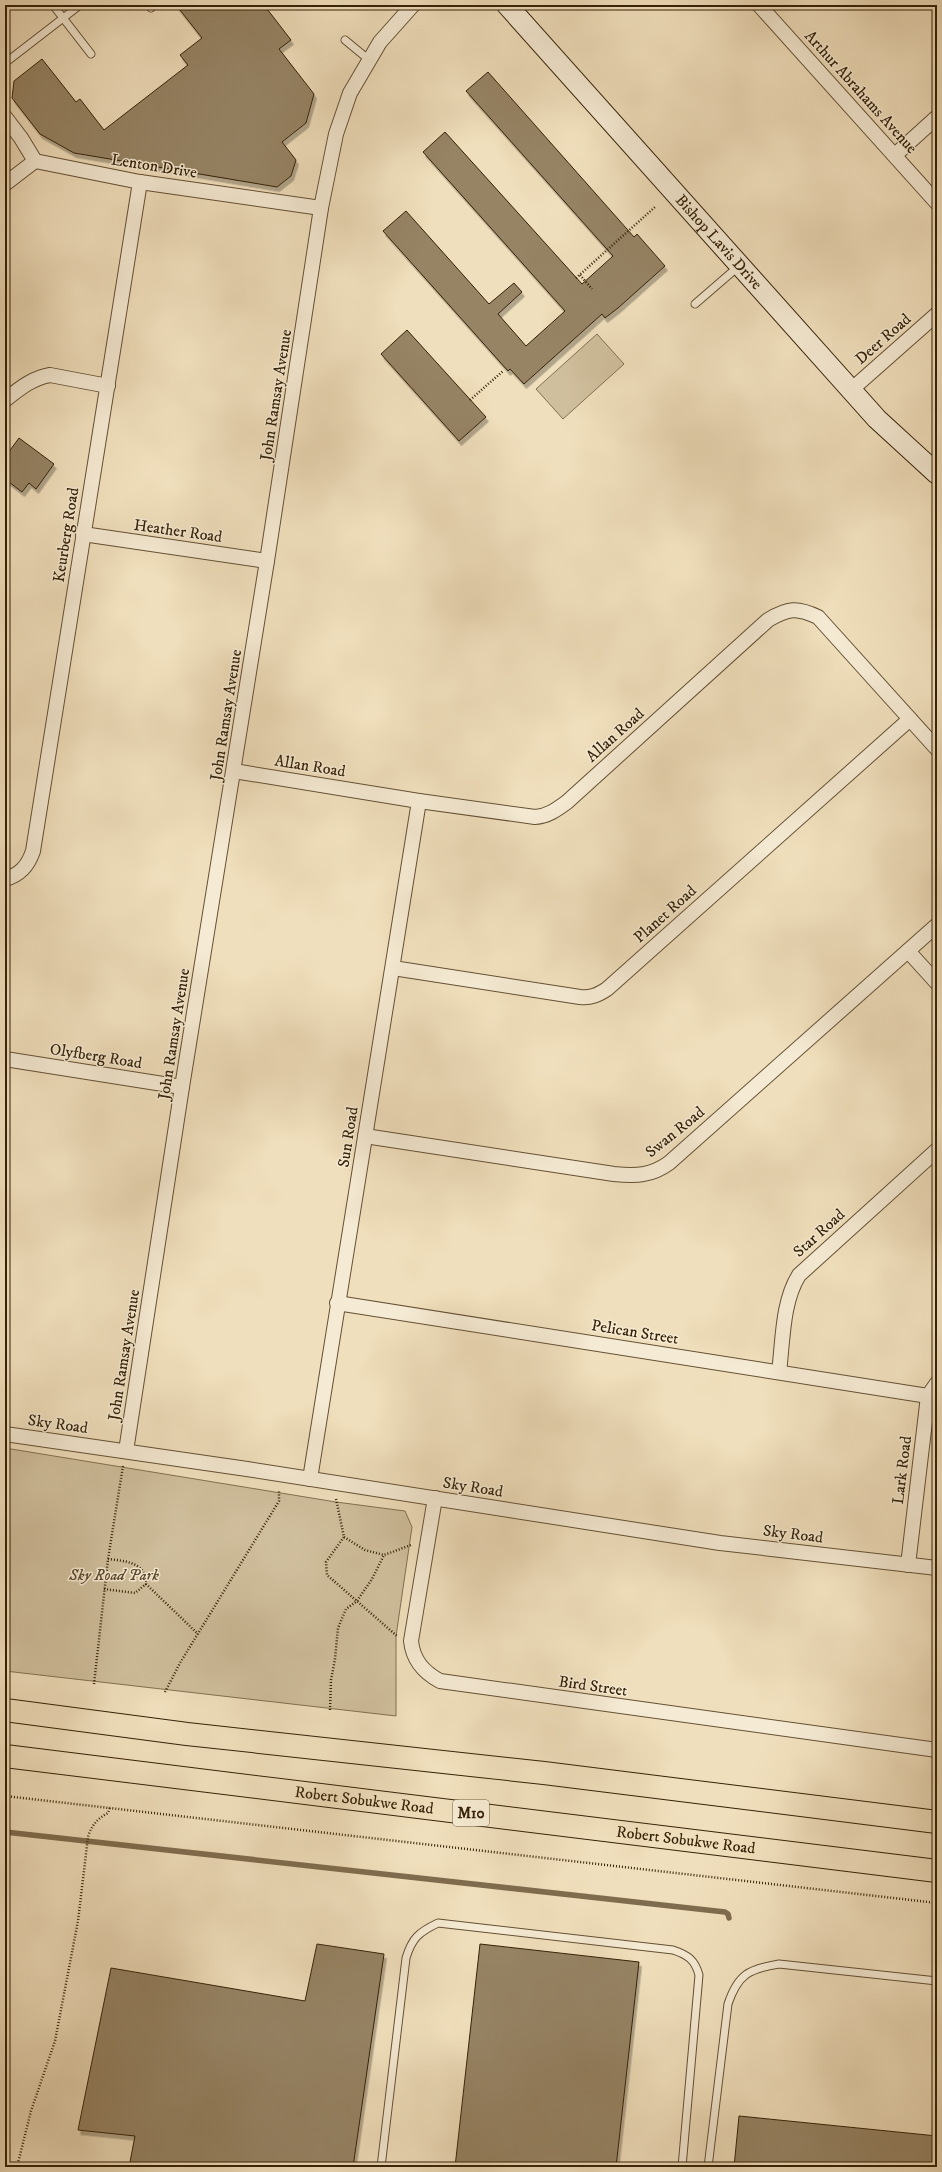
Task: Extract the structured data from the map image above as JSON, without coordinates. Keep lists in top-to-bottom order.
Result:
{
  "streets": {
    "main road": ["Robert Sobukwe Road", "M10"],
    "street": [
      "Arthur Abrahams Avenue",
      "Lenton Drive",
      "Bishop Lavis Drive",
      "Deer Road",
      "John Ramsay Avenue",
      "Heather Road",
      "Keurberg Road",
      "Allan Road",
      "Planet Road",
      "Olyfberg Road",
      "Swan Road",
      "Sun Road",
      "Star Road",
      "Pelican Street",
      "Sky Road",
      "Lark Road",
      "Bird Street"
    ]
  },
  "crossings": [
    ["Lenton Drive", "John Ramsay Avenue"],
    ["Lenton Drive", "Keurberg Road"],
    ["Bishop Lavis Drive", "Deer Road"],
    ["John Ramsay Avenue", "Heather Road"],
    ["John Ramsay Avenue", "Allan Road"],
    ["John Ramsay Avenue", "Olyfberg Road"],
    ["John Ramsay Avenue", "Sky Road"],
    ["Heather Road", "Keurberg Road"],
    ["Allan Road", "Planet Road"],
    ["Allan Road", "Sun Road"],
    ["Planet Road", "Sun Road"],
    ["Swan Road", "Sun Road"],
    ["Sun Road", "Pelican Street"],
    ["Sun Road", "Sky Road"],
    ["Star Road", "Pelican Street"],
    ["Pelican Street", "Lark Road"],
    ["Sky Road", "Lark Road"],
    ["Sky Road", "Bird Street"]
  ],
  "parks": ["Sky Road Park"]
}
